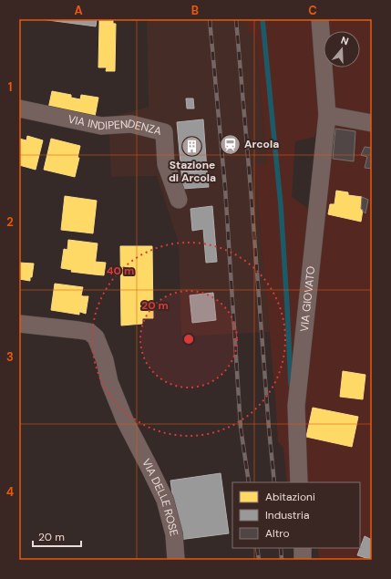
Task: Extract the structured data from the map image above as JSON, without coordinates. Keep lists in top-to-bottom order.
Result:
{
  "streets": {
    "street": ["VIA INDIPENDENZA", "VIA GIOVATO", "VIA DELLE ROSE"]
  },
  "places": {
    "station": ["Arcola"],
    "building": ["Stazione di Arcola"]
  },
  "legend": ["Abitazioni", "Industria", "Altro"],
  "scale_bar": "20 m",
  "north": "top",
  "grid": {
    "columns": ["A", "B", "C"],
    "rows": [
      "1",
      "2",
      "3",
      "4"
    ]
  },
  "rings": ["40 m", "20 m"]
}
